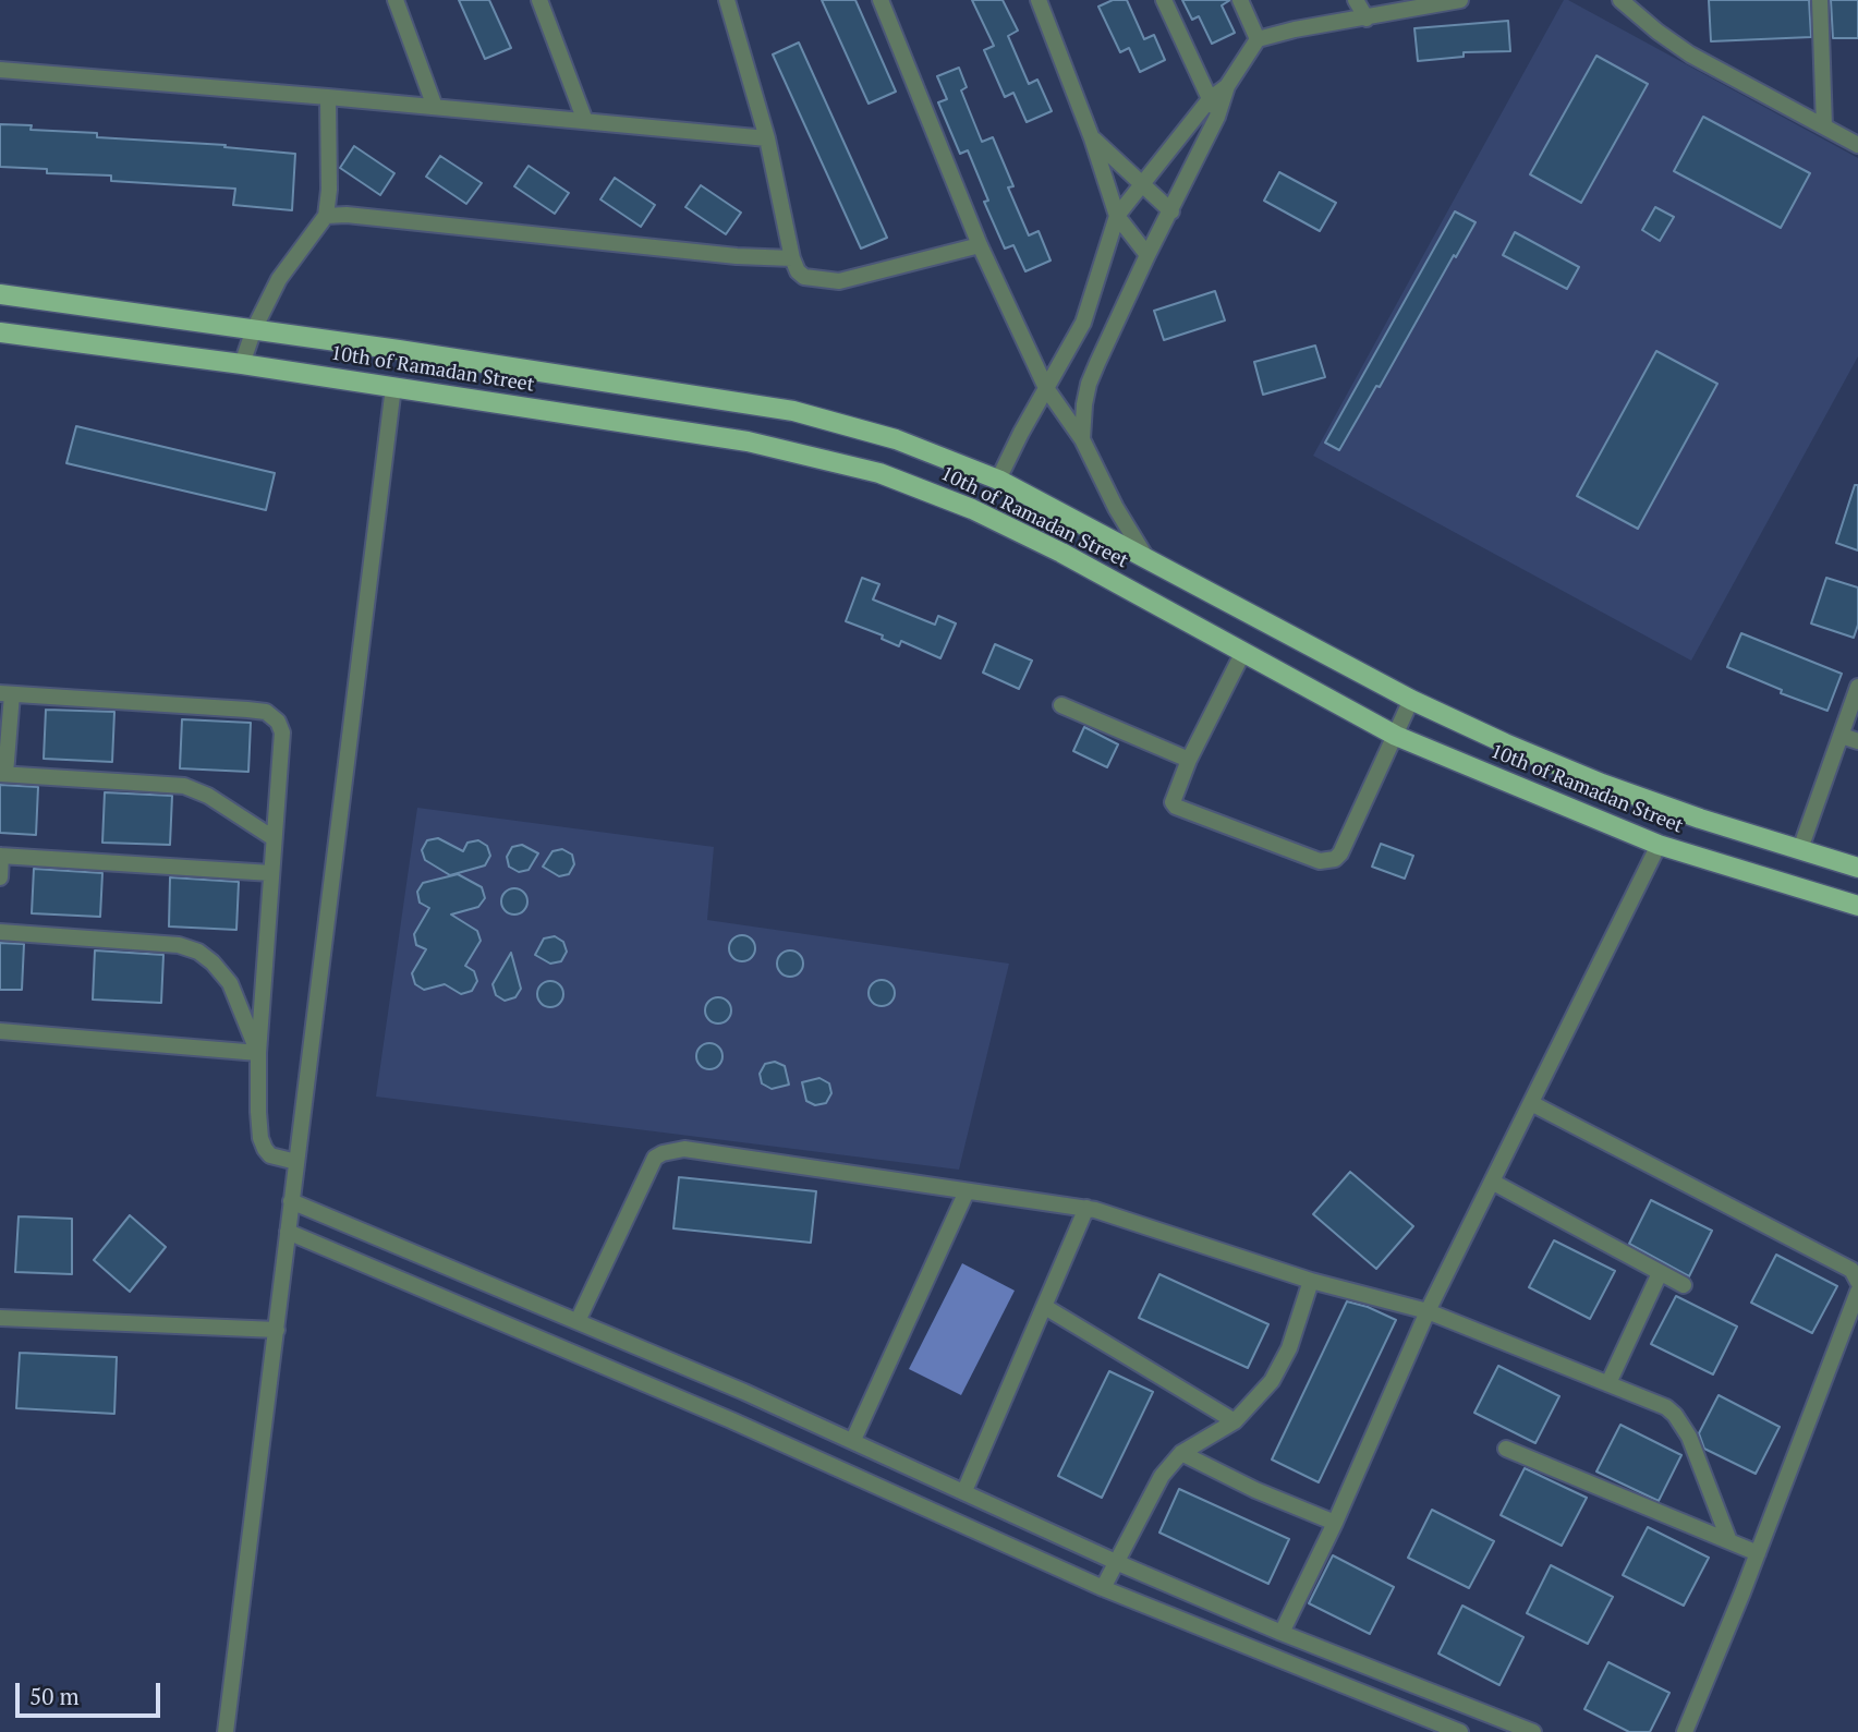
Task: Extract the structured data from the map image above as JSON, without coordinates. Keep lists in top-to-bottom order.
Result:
{
  "streets": {
    "main road": ["10th of Ramadan Street"]
  },
  "scale_bar": "50 m"
}
